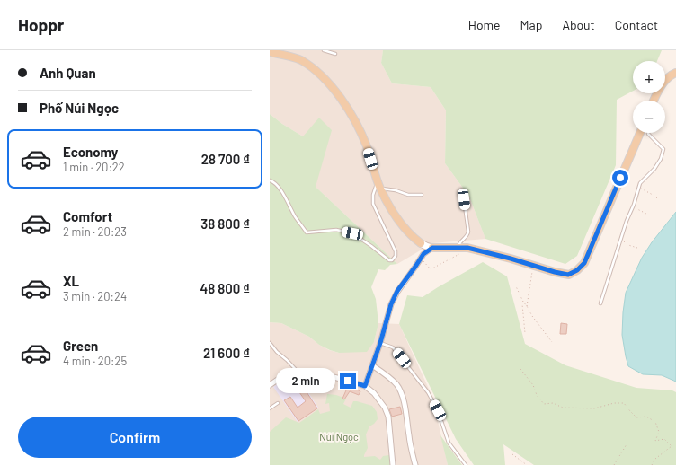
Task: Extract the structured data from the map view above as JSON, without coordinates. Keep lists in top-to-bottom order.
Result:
{
  "parks": ["Núi Ngọc"],
  "page": {
    "header": "Hoppr",
    "nav": [
      "Home",
      "Map",
      "About",
      "Contact"
    ],
    "banner": ["Anh Quan", "Phố Núi Ngọc"],
    "map_buttons": ["+", "−"],
    "list": [
      {
        "name": "Economy",
        "note": "1 min · 20:22",
        "value": "28 700 ₫"
      },
      {
        "name": "Comfort",
        "note": "2 min · 20:23",
        "value": "38 800 ₫"
      },
      {
        "name": "XL",
        "note": "3 min · 20:24",
        "value": "48 800 ₫"
      },
      {
        "name": "Green",
        "note": "4 min · 20:25",
        "value": "21 600 ₫"
      }
    ],
    "bubble": "2 min",
    "buttons": "Confirm"
  }
}
